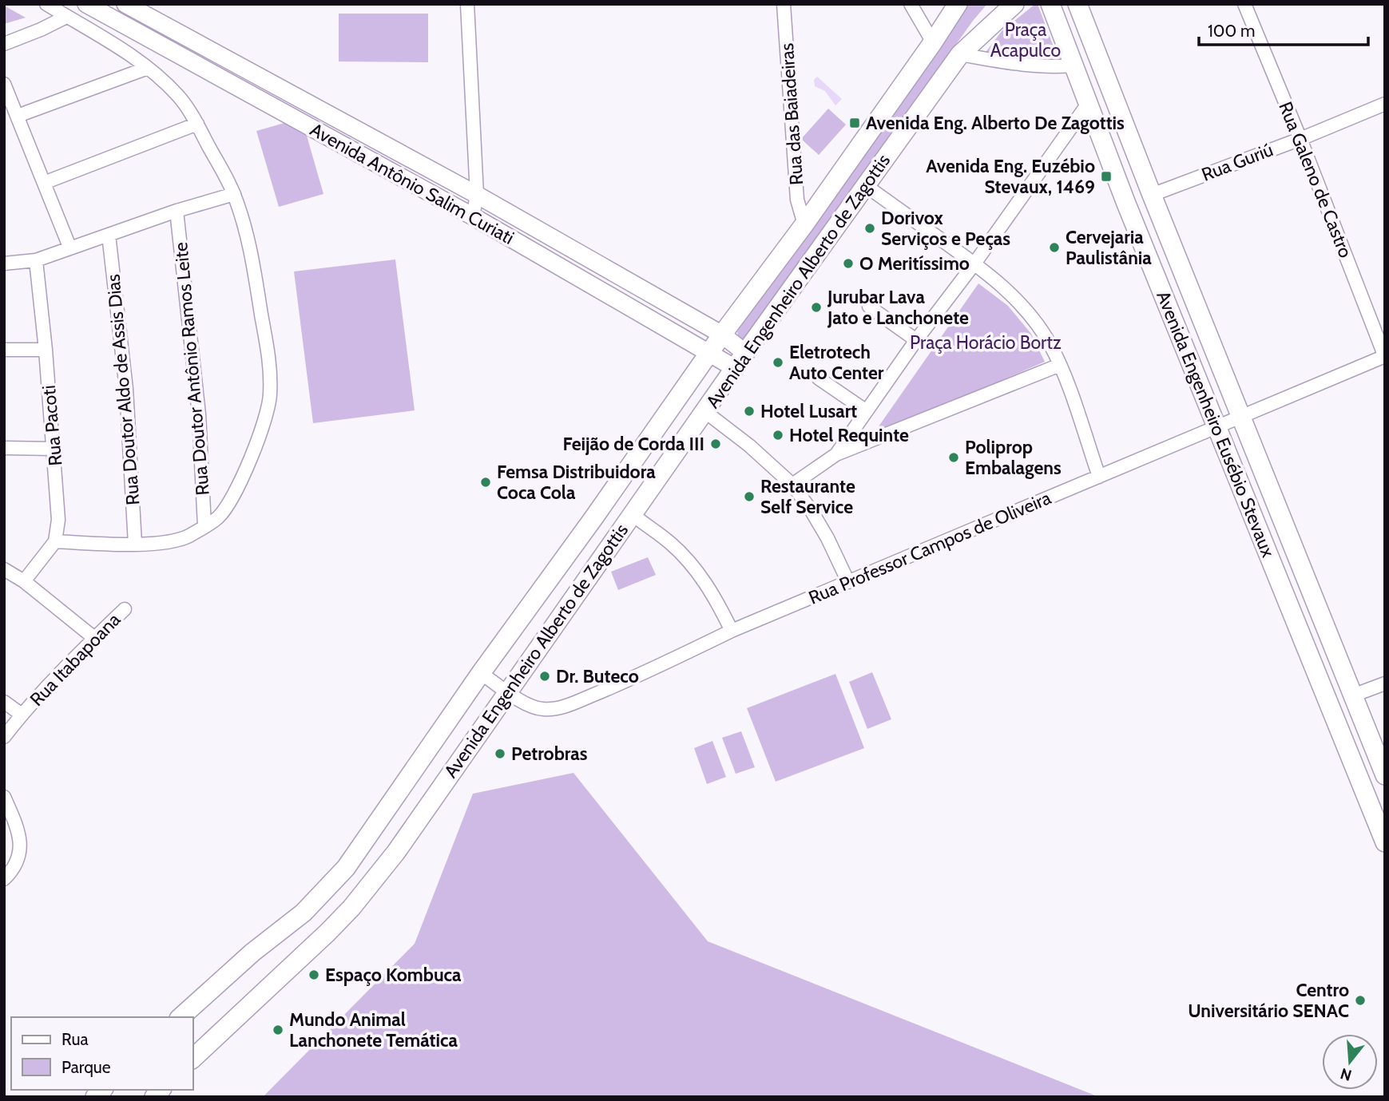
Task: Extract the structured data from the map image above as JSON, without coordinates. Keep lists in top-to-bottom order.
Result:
{
  "streets": {
    "main road": ["Avenida Engenheiro Alberto de Zagottis", "Avenida Engenheiro Eusébio Stevaux"],
    "street": [
      "Rua das Baiadeiras",
      "Rua Guriú",
      "Rua Galeno de Castro",
      "Avenida Antônio Salim Curiati",
      "Rua Doutor Antônio Ramos Leite",
      "Rua Doutor Aldo de Assis Dias",
      "Rua Pacoti",
      "Rua Professor Campos de Oliveira",
      "Rua Itabapoana"
    ]
  },
  "crossings": [
    ["Rua das Baiadeiras", "Avenida Engenheiro Alberto de Zagottis"],
    ["Rua Guriú", "Rua Galeno de Castro"],
    ["Rua Guriú", "Avenida Engenheiro Eusébio Stevaux"],
    ["Rua Galeno de Castro", "Rua Professor Campos de Oliveira"],
    ["Avenida Antônio Salim Curiati", "Avenida Engenheiro Alberto de Zagottis"],
    ["Avenida Engenheiro Alberto de Zagottis", "Rua Professor Campos de Oliveira"],
    ["Avenida Engenheiro Eusébio Stevaux", "Rua Professor Campos de Oliveira"]
  ],
  "parks": ["Praça Acapulco", "Praça Horácio Bortz"],
  "places": {
    "transit": ["Avenida Eng. Alberto De Zagottis", "Avenida Eng. Euzébio Stevaux, 1469"],
    "other": [
      "Dorivox Serviços e Peças",
      "Cervejaria Paulistânia",
      "O Meritíssimo",
      "Jurubar Lava Jato e Lanchonete",
      "Eletrotech Auto Center",
      "Hotel Lusart",
      "Hotel Requinte",
      "Feijão de Corda III",
      "Poliprop Embalagens",
      "Femsa Distribuidora Coca Cola",
      "Restaurante Self Service",
      "Dr. Buteco",
      "Petrobras",
      "Espaço Kombuca",
      "Centro Universitário SENAC",
      "Mundo Animal Lanchonete Temática"
    ]
  },
  "legend": ["Rua", "Parque"],
  "scale_bar": "100 m",
  "north": "bottom"
}
